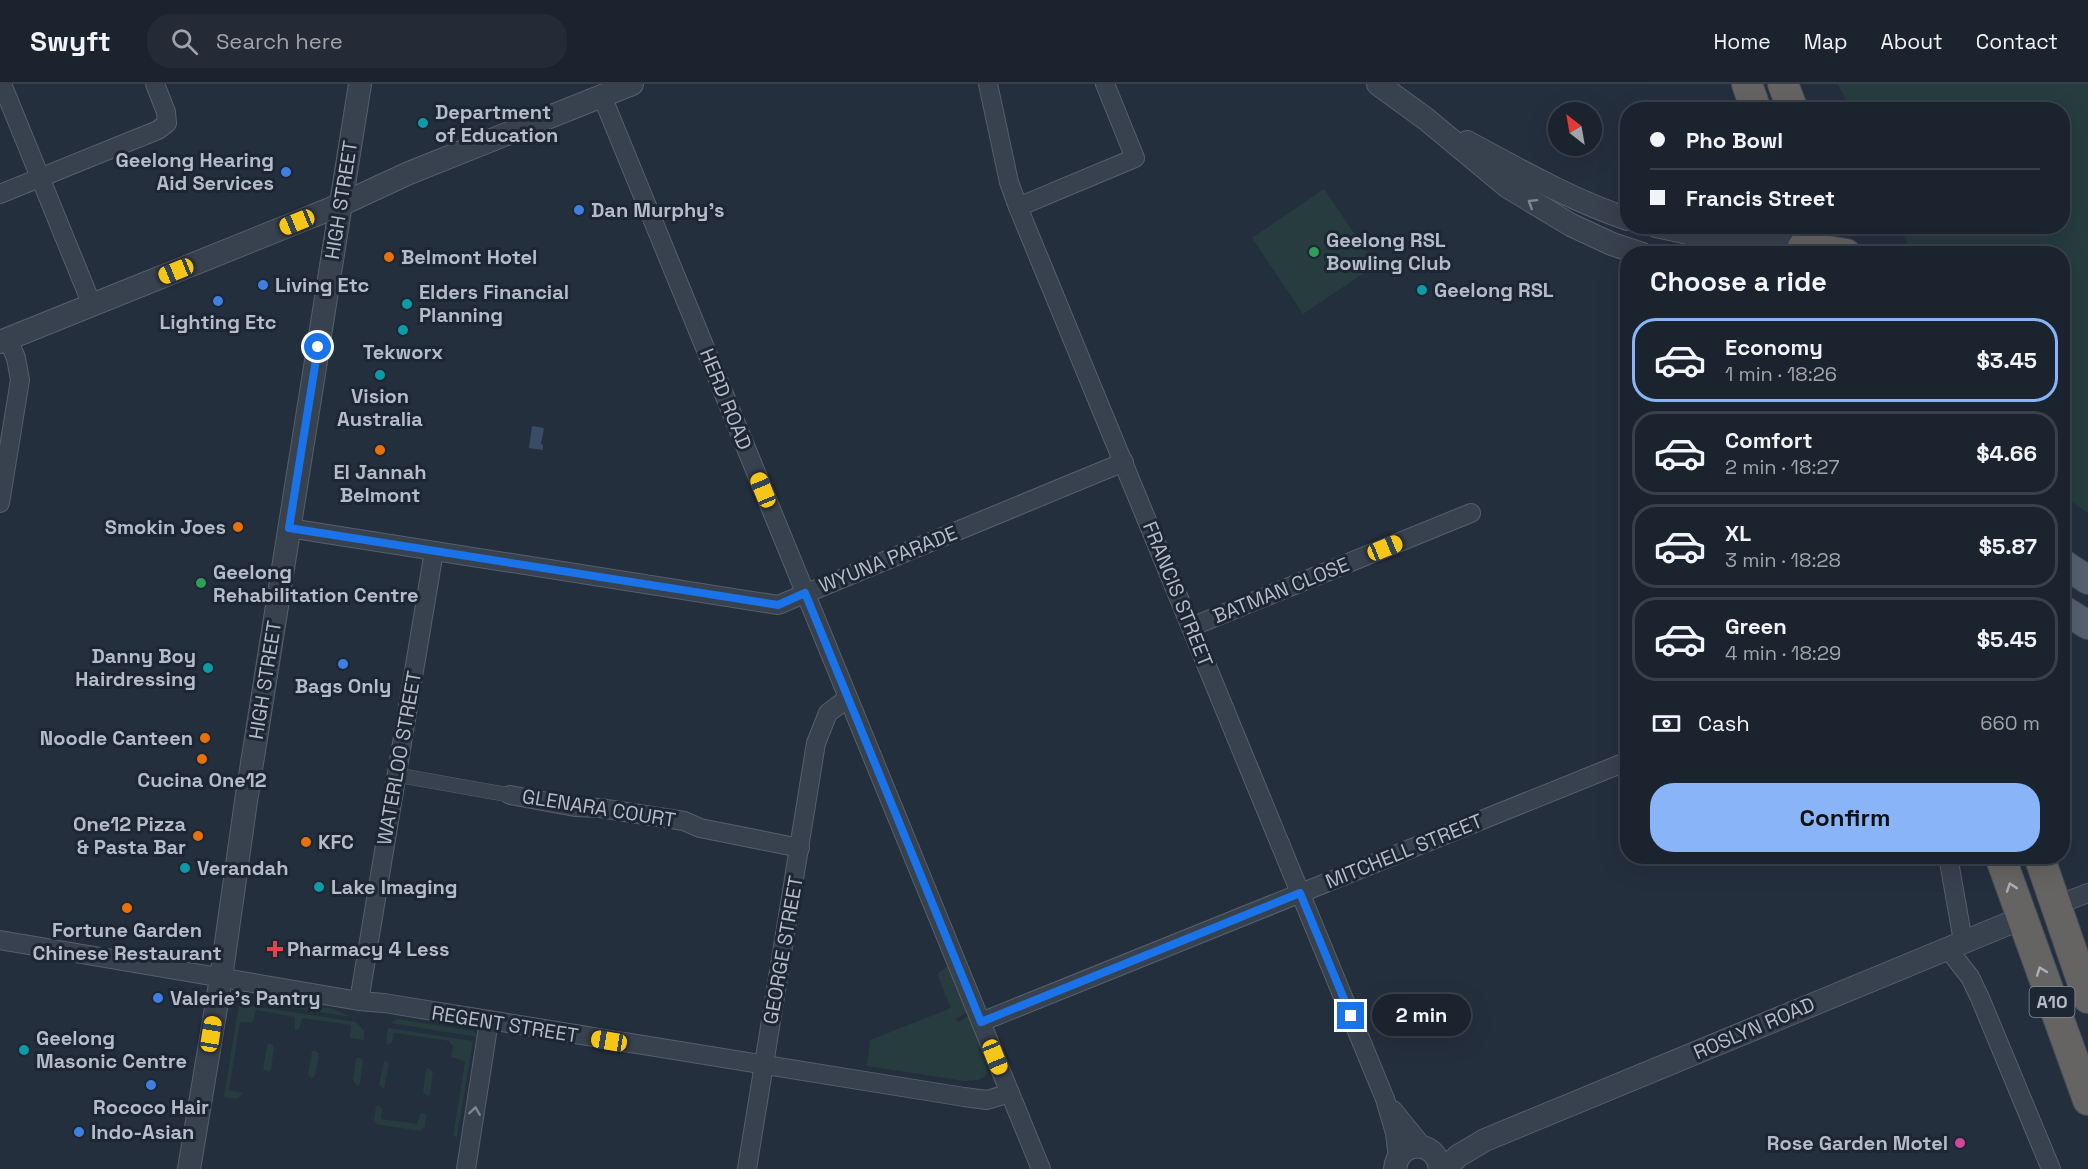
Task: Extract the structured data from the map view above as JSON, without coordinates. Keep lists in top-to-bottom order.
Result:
{
  "streets": {
    "highway": ["A10"],
    "street": [
      "HIGH STREET",
      "HERD ROAD",
      "WYUNA PARADE",
      "BATMAN CLOSE",
      "FRANCIS STREET",
      "WATERLOO STREET",
      "GLENARA COURT",
      "MITCHELL STREET",
      "GEORGE STREET",
      "REGENT STREET",
      "ROSLYN ROAD"
    ]
  },
  "crossings": [
    ["HIGH STREET", "WYUNA PARADE"],
    ["HIGH STREET", "REGENT STREET"],
    ["HERD ROAD", "WYUNA PARADE"],
    ["HERD ROAD", "MITCHELL STREET"],
    ["HERD ROAD", "GEORGE STREET"],
    ["HERD ROAD", "REGENT STREET"],
    ["WYUNA PARADE", "FRANCIS STREET"],
    ["WYUNA PARADE", "WATERLOO STREET"],
    ["BATMAN CLOSE", "FRANCIS STREET"],
    ["FRANCIS STREET", "MITCHELL STREET"],
    ["FRANCIS STREET", "ROSLYN ROAD"],
    ["WATERLOO STREET", "GLENARA COURT"],
    ["WATERLOO STREET", "REGENT STREET"],
    ["GLENARA COURT", "GEORGE STREET"],
    ["GEORGE STREET", "REGENT STREET"],
    ["A10", "ROSLYN ROAD"]
  ],
  "places": {
    "other": [
      "Department of Education",
      "Geelong Hearing Aid Services",
      "Dan Murphy's",
      "Geelong RSL Bowling Club",
      "Belmont Hotel",
      "Living Etc",
      "Geelong RSL",
      "Lighting Etc",
      "Elders Financial Planning",
      "Tekworx",
      "Vision Australia",
      "El Jannah Belmont",
      "Smokin Joes",
      "Geelong Rehabilitation Centre",
      "Bags Only",
      "Danny Boy Hairdressing",
      "Noodle Canteen",
      "Cucina One12",
      "One12 Pizza & Pasta Bar",
      "KFC",
      "Verandah",
      "Lake Imaging",
      "Fortune Garden Chinese Restaurant",
      "Valerie's Pantry",
      "Geelong Masonic Centre",
      "Rococo Hair",
      "Indo-Asian",
      "Rose Garden Motel"
    ],
    "health": ["Pharmacy 4 Less"]
  },
  "north": "top left",
  "page": {
    "header": "Swyft",
    "search": "Search here",
    "nav": [
      "Home",
      "Map",
      "About",
      "Contact"
    ],
    "banner": ["Pho Bowl", "Francis Street"],
    "heading": "Choose a ride",
    "list": [
      {
        "name": "Economy",
        "note": "1 min · 18:26",
        "value": "$3.45"
      },
      {
        "name": "Comfort",
        "note": "2 min · 18:27",
        "value": "$4.66"
      },
      {
        "name": "XL",
        "note": "3 min · 18:28",
        "value": "$5.87"
      },
      {
        "name": "Green",
        "note": "4 min · 18:29",
        "value": "$5.45"
      }
    ],
    "pay": ["Cash", "660 m"],
    "buttons": "Confirm",
    "bubble": "2 min"
  }
}
